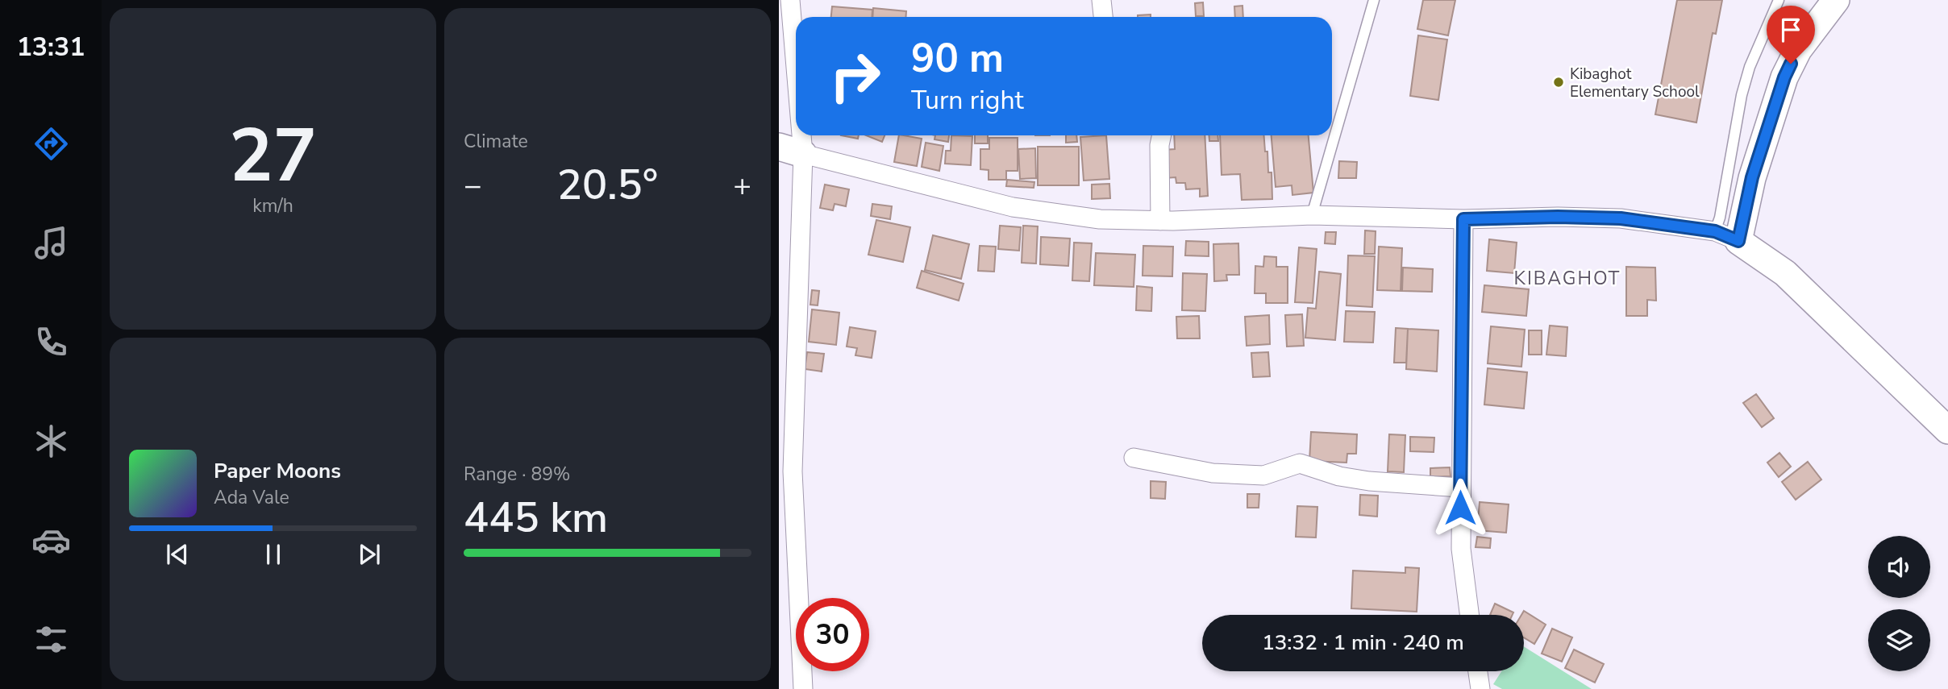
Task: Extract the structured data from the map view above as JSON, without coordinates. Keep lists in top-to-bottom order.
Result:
{
  "districts": ["KIBAGHOT"],
  "places": ["Kibaghot Elementary School"],
  "page": {
    "tabs": "13:31",
    "tile": [
      ["27", "km/h"],
      "Climate",
      ["Range · 89%", "445 km"]
    ],
    "turn": ["90 m", "Turn right"],
    "heat": ["−", "20.5°", "+"],
    "song": ["Paper Moons", "Ada Vale"],
    "limit": "30",
    "trip": "13:32 · 1 min · 240 m"
  }
}
